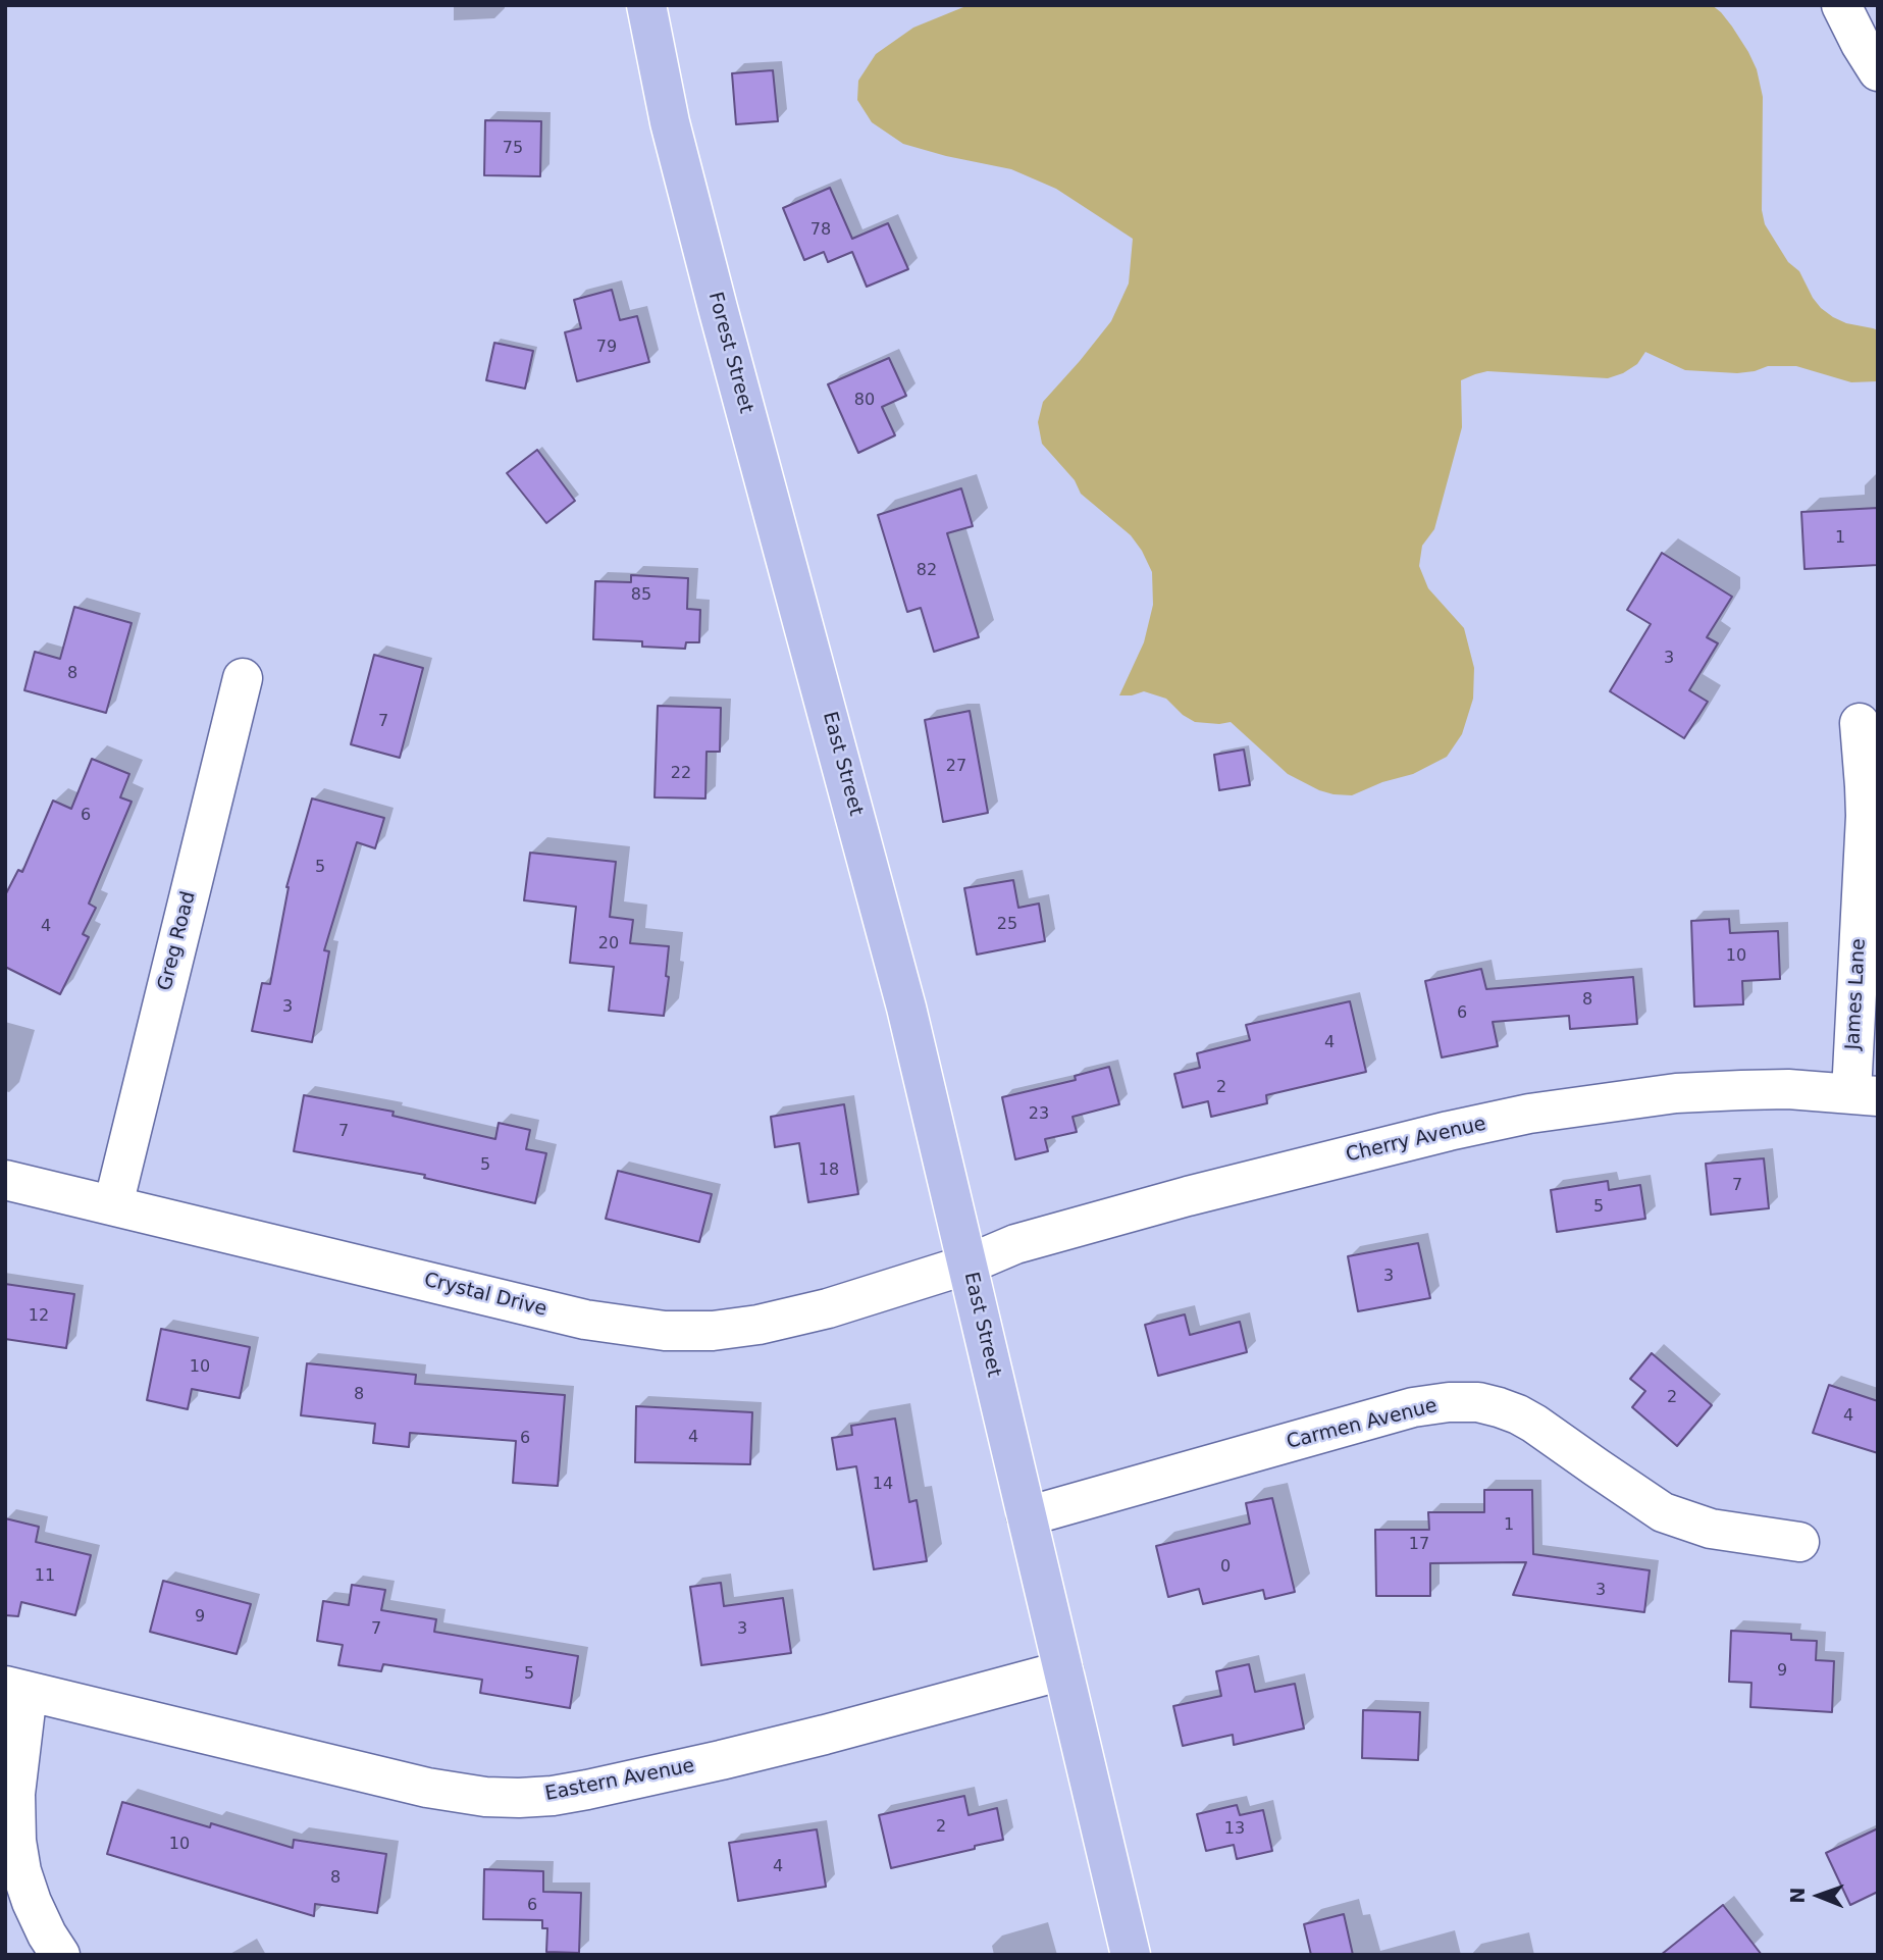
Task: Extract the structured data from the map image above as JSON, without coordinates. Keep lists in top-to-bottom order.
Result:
{
  "streets": {
    "main road": ["Forest Street", "East Street"],
    "street": [
      "Greg Road",
      "James Lane",
      "Cherry Avenue",
      "Crystal Drive",
      "Carmen Avenue",
      "Eastern Avenue"
    ]
  },
  "crossings": [
    ["Forest Street", "East Street"],
    ["East Street", "Cherry Avenue"],
    ["East Street", "Crystal Drive"],
    ["East Street", "Carmen Avenue"],
    ["East Street", "Eastern Avenue"],
    ["Greg Road", "Crystal Drive"],
    ["James Lane", "Cherry Avenue"],
    ["Cherry Avenue", "Crystal Drive"]
  ],
  "house_numbers": [
    "75",
    "78",
    "79",
    "80",
    "1",
    "82",
    "85",
    "3",
    "8",
    "7",
    "27",
    "22",
    "6",
    "5",
    "25",
    "4",
    "20",
    "10",
    "8",
    "3",
    "6",
    "4",
    "2",
    "23",
    "7",
    "5",
    "18",
    "7",
    "5",
    "3",
    "12",
    "10",
    "8",
    "2",
    "4",
    "4",
    "6",
    "14",
    "1",
    "17",
    "0",
    "11",
    "3",
    "9",
    "7",
    "3",
    "9",
    "5",
    "2",
    "13",
    "10",
    "4",
    "8",
    "6"
  ],
  "north": "left"
}
